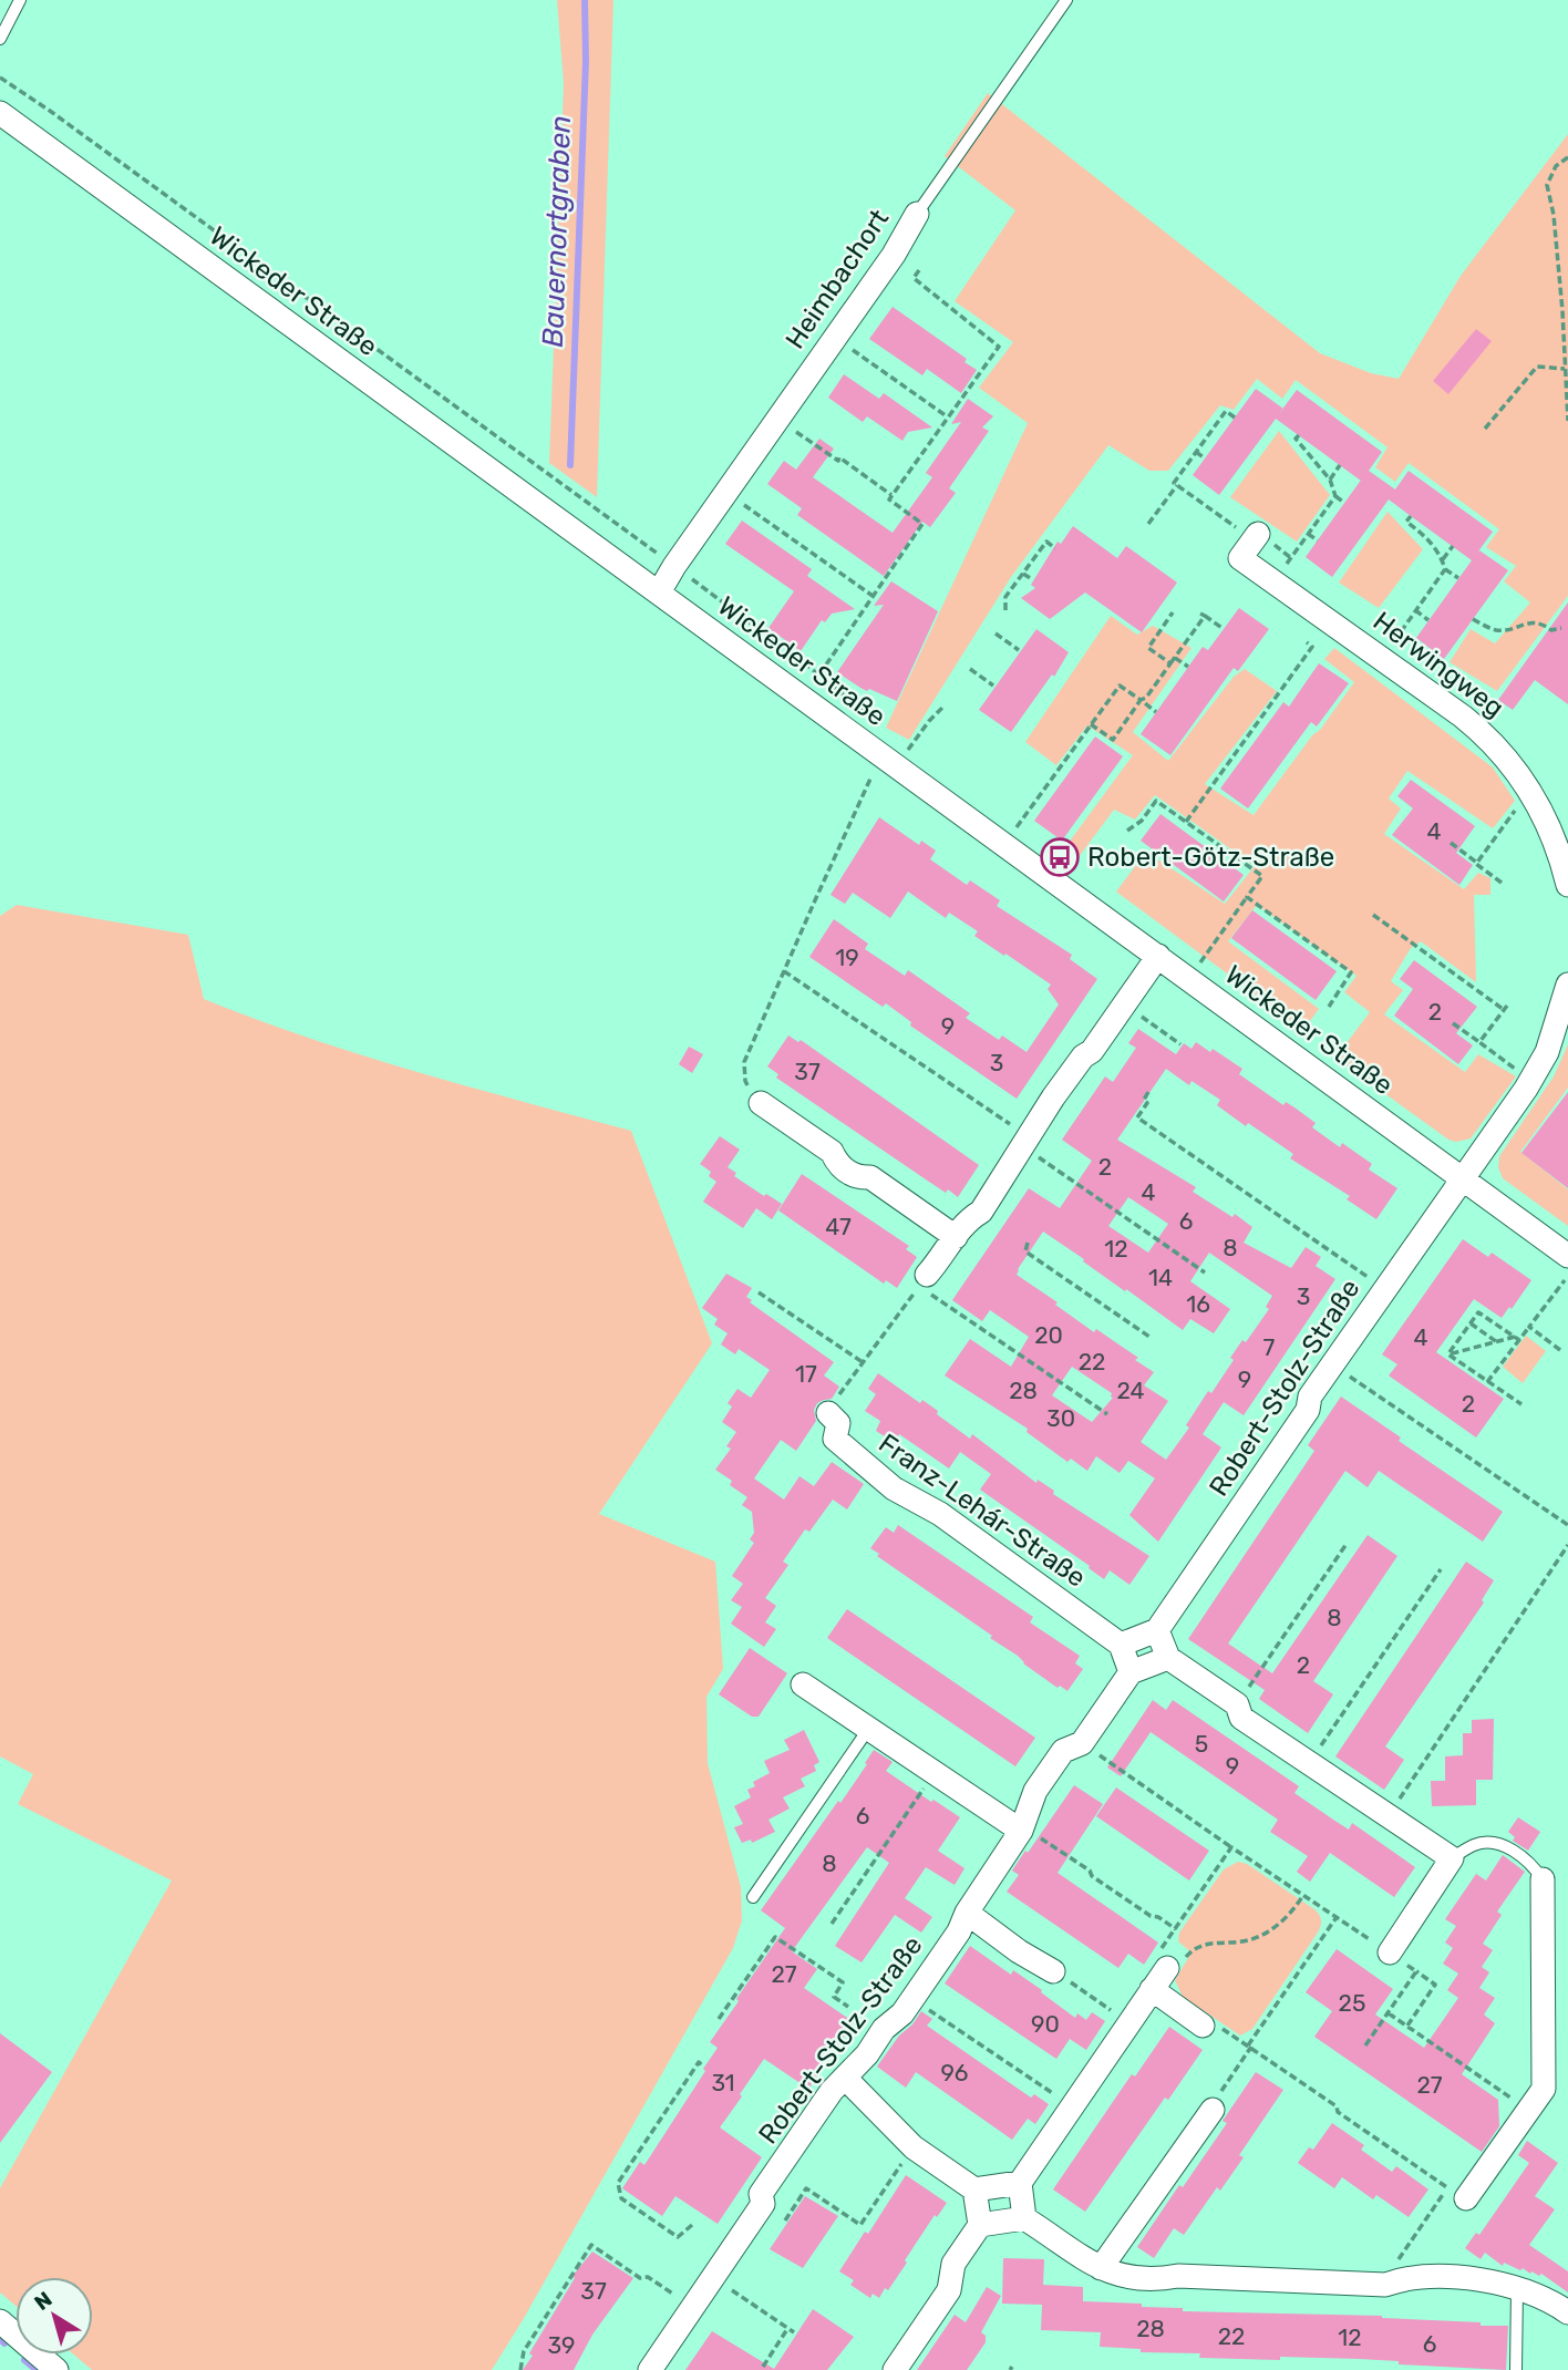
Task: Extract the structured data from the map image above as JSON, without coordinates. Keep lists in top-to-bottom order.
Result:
{
  "streets": {
    "street": [
      "Heimbachort",
      "Wickeder Straße",
      "Herwingweg",
      "Robert-Stolz-Straße",
      "Franz-Lehár-Straße"
    ]
  },
  "crossings": [
    ["Heimbachort", "Wickeder Straße"],
    ["Wickeder Straße", "Robert-Stolz-Straße"]
  ],
  "water": ["Bauernortgraben"],
  "places": {
    "bus stop": ["Robert-Götz-Straße"]
  },
  "house_numbers": [
    "4",
    "19",
    "2",
    "9",
    "3",
    "37",
    "2",
    "4",
    "6",
    "47",
    "8",
    "12",
    "14",
    "3",
    "16",
    "20",
    "4",
    "7",
    "22",
    "17",
    "9",
    "28",
    "24",
    "2",
    "30",
    "8",
    "2",
    "5",
    "9",
    "6",
    "8",
    "27",
    "25",
    "90",
    "96",
    "31",
    "27",
    "37",
    "28",
    "22",
    "12",
    "6",
    "39"
  ],
  "north": "top left"
}
